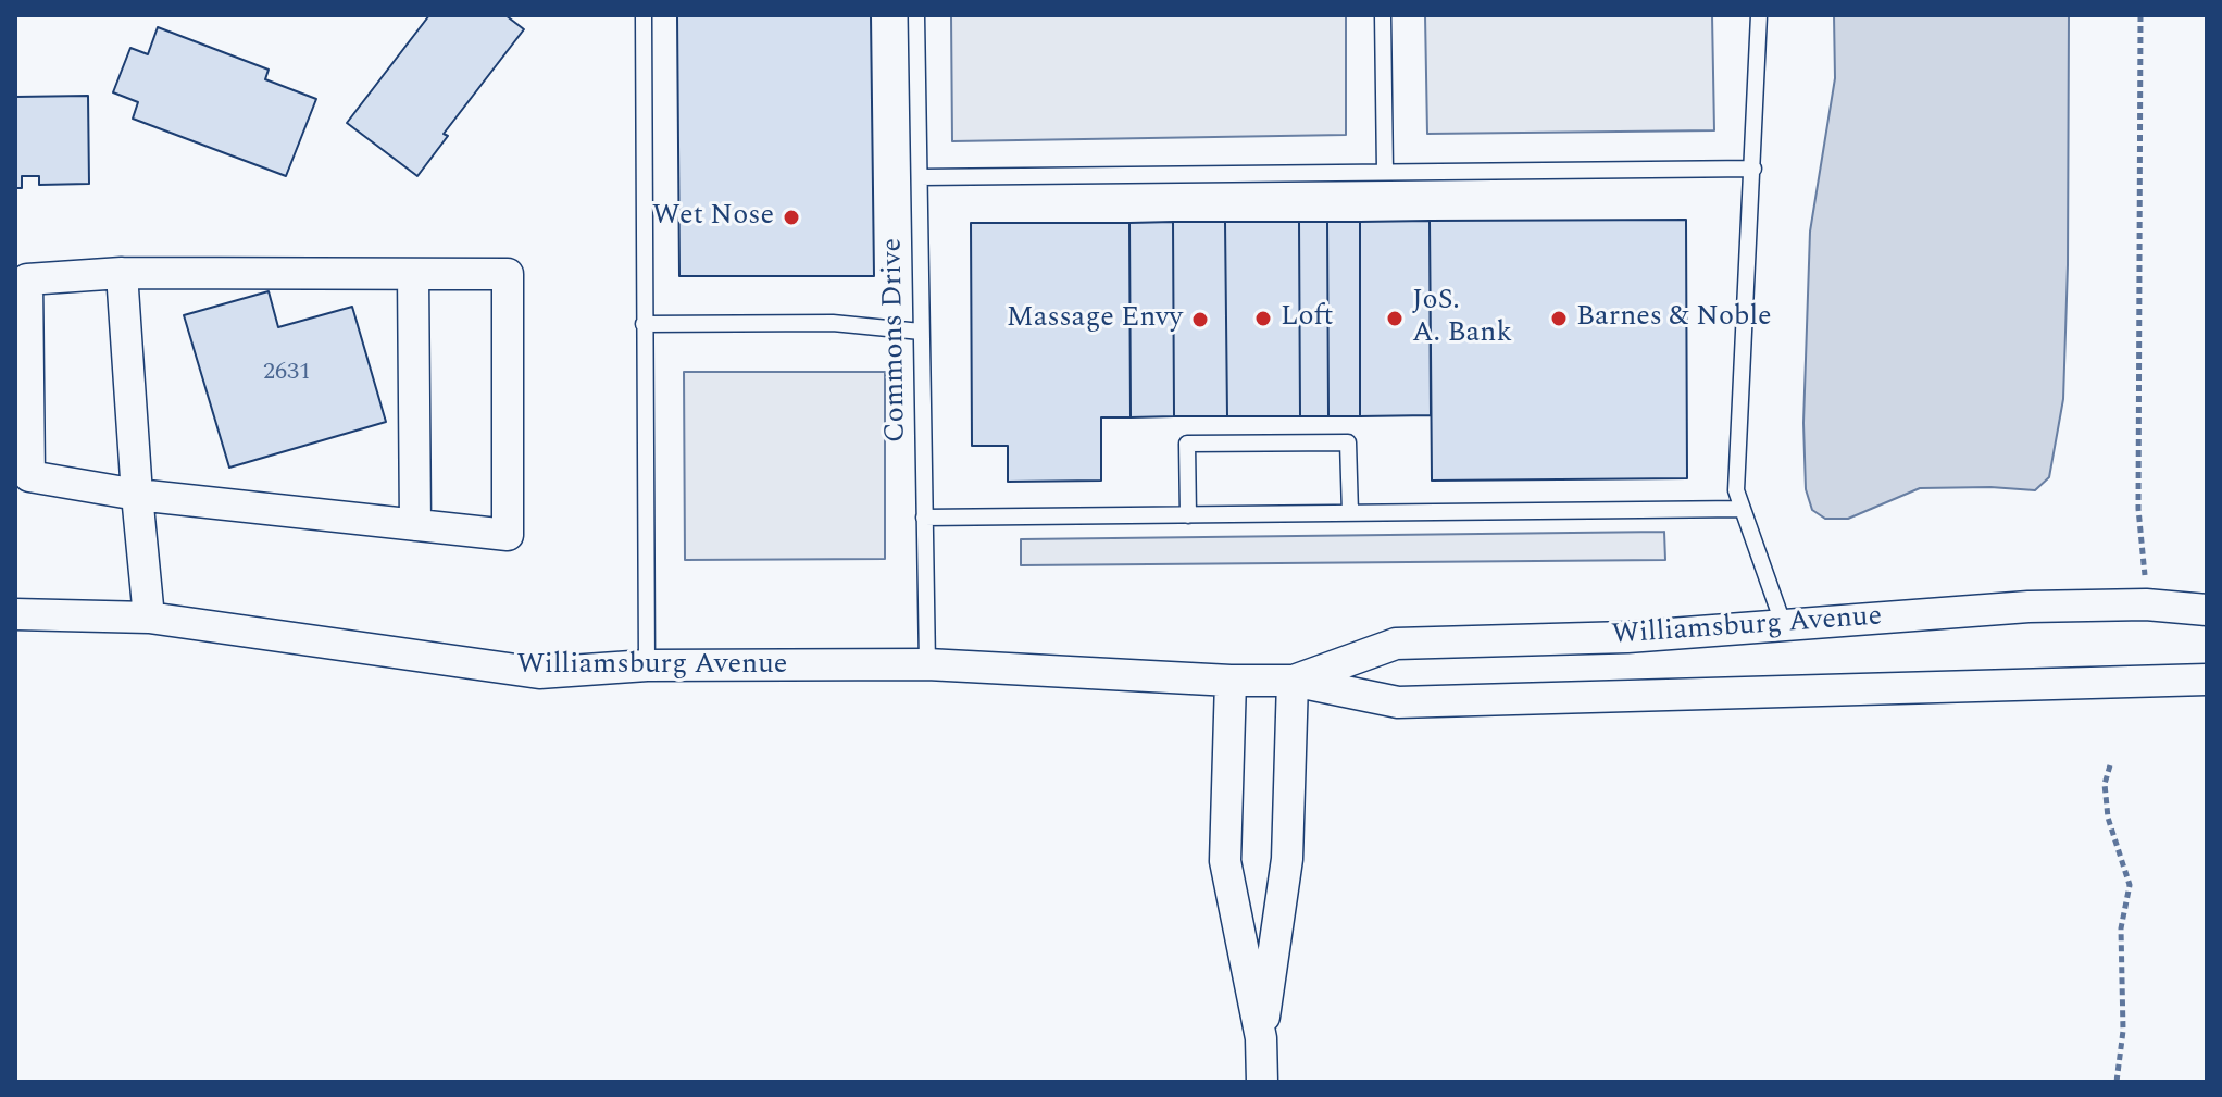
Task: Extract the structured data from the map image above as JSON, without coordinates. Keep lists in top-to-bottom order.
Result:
{
  "streets": {
    "street": ["Williamsburg Avenue"],
    "lane": ["Commons Drive"]
  },
  "crossings": [
    ["Commons Drive", "Williamsburg Avenue"]
  ],
  "places": [
    "Wet Nose",
    "Loft",
    "JoS. A. Bank",
    "Barnes & Noble",
    "Massage Envy"
  ],
  "house_numbers": ["2631"]
}
